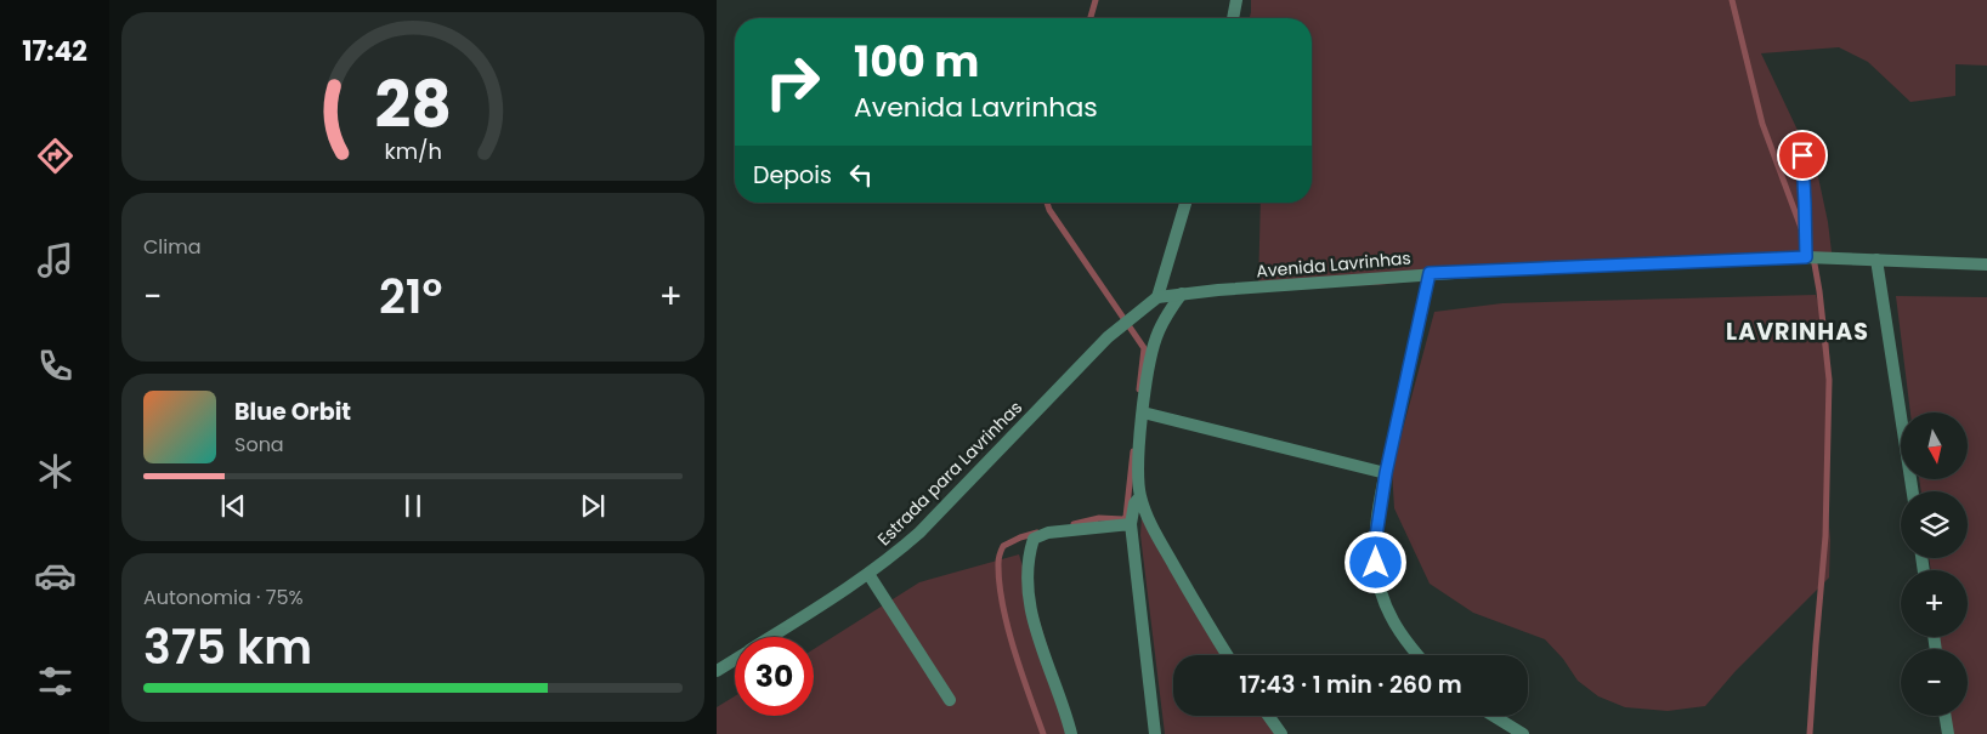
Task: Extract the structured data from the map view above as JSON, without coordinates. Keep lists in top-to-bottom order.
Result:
{
  "streets": {
    "street": ["Avenida Lavrinhas", "Estrada para Lavrinhas"]
  },
  "crossings": [
    ["Avenida Lavrinhas", "Estrada para Lavrinhas"]
  ],
  "districts": ["LAVRINHAS"],
  "north": "bottom",
  "page": {
    "tabs": "17:42",
    "turn": ["100 m", "Avenida Lavrinhas"],
    "then": "Depois",
    "tile": [
      "Clima",
      ["Autonomia · 75%", "375 km"]
    ],
    "heat": ["−", "21°", "+"],
    "song": ["Blue Orbit", "Sona"],
    "map_buttons": ["+", "−"],
    "limit": "30",
    "trip": "17:43 · 1 min · 260 m",
    "gauge": ["28", "km/h"]
  }
}
